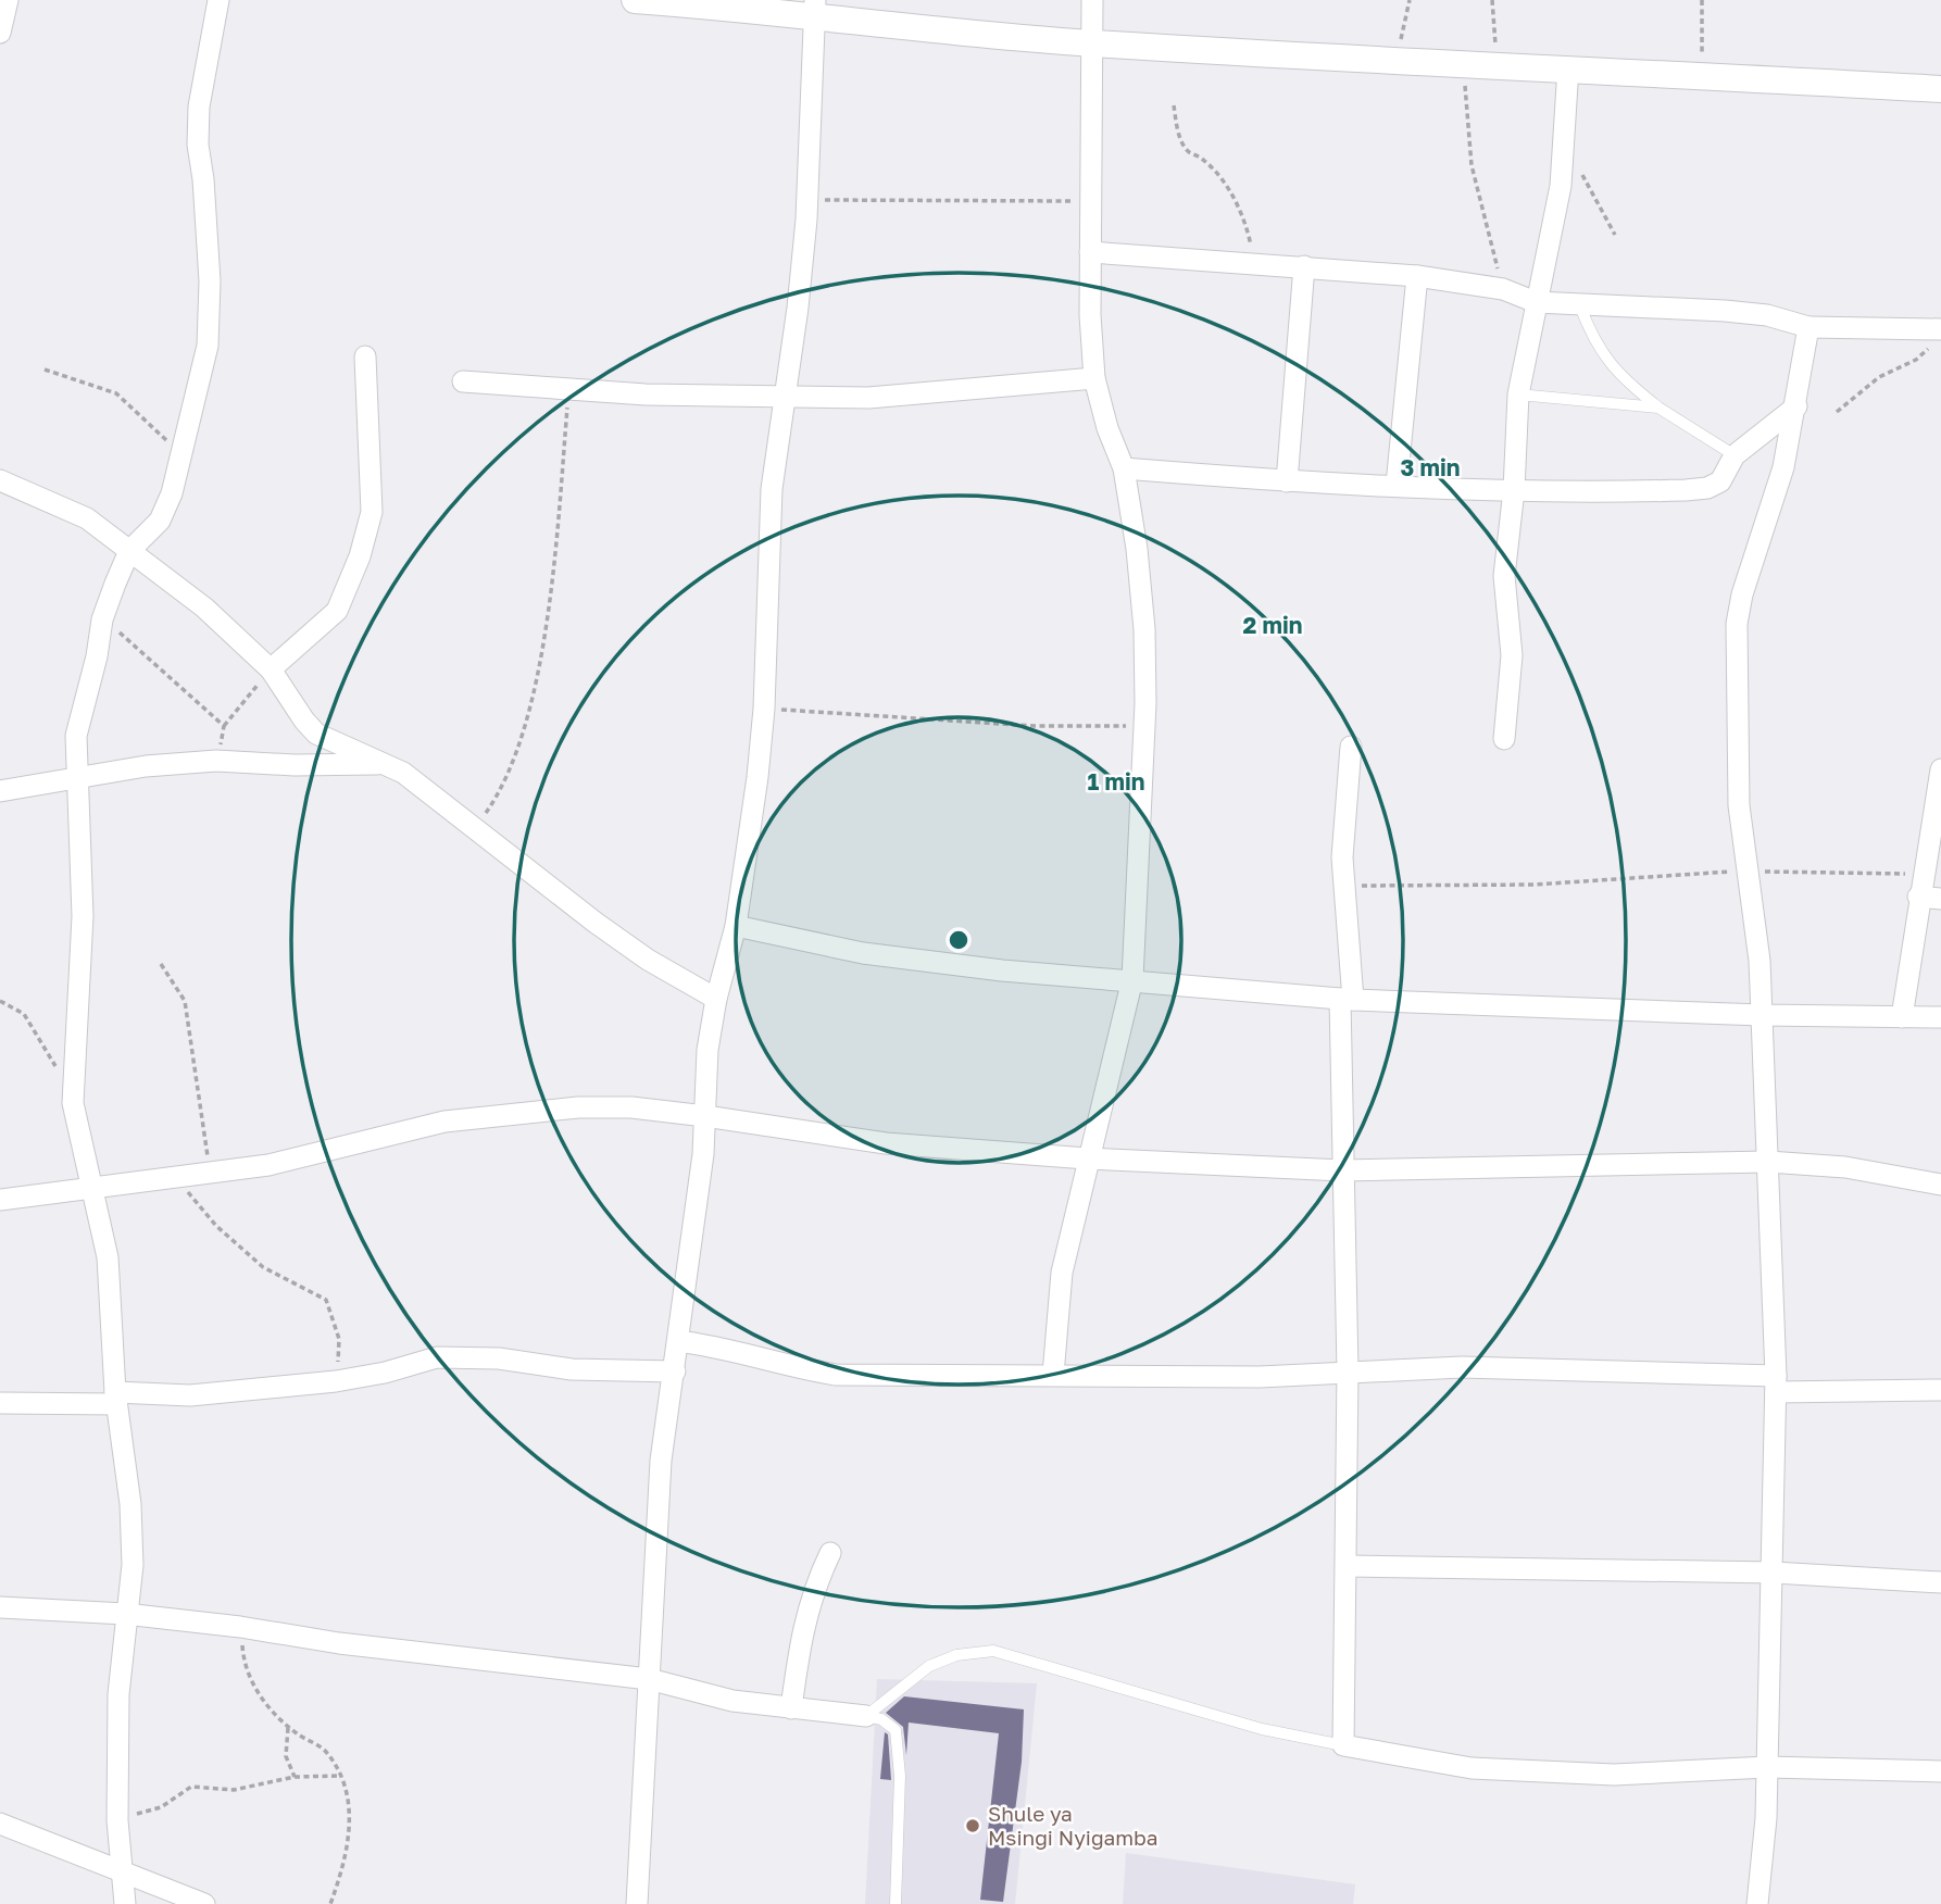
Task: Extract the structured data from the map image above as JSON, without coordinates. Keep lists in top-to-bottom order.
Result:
{
  "places": ["Shule ya Msingi Nyigamba"],
  "rings": ["3 min", "2 min", "1 min"]
}
